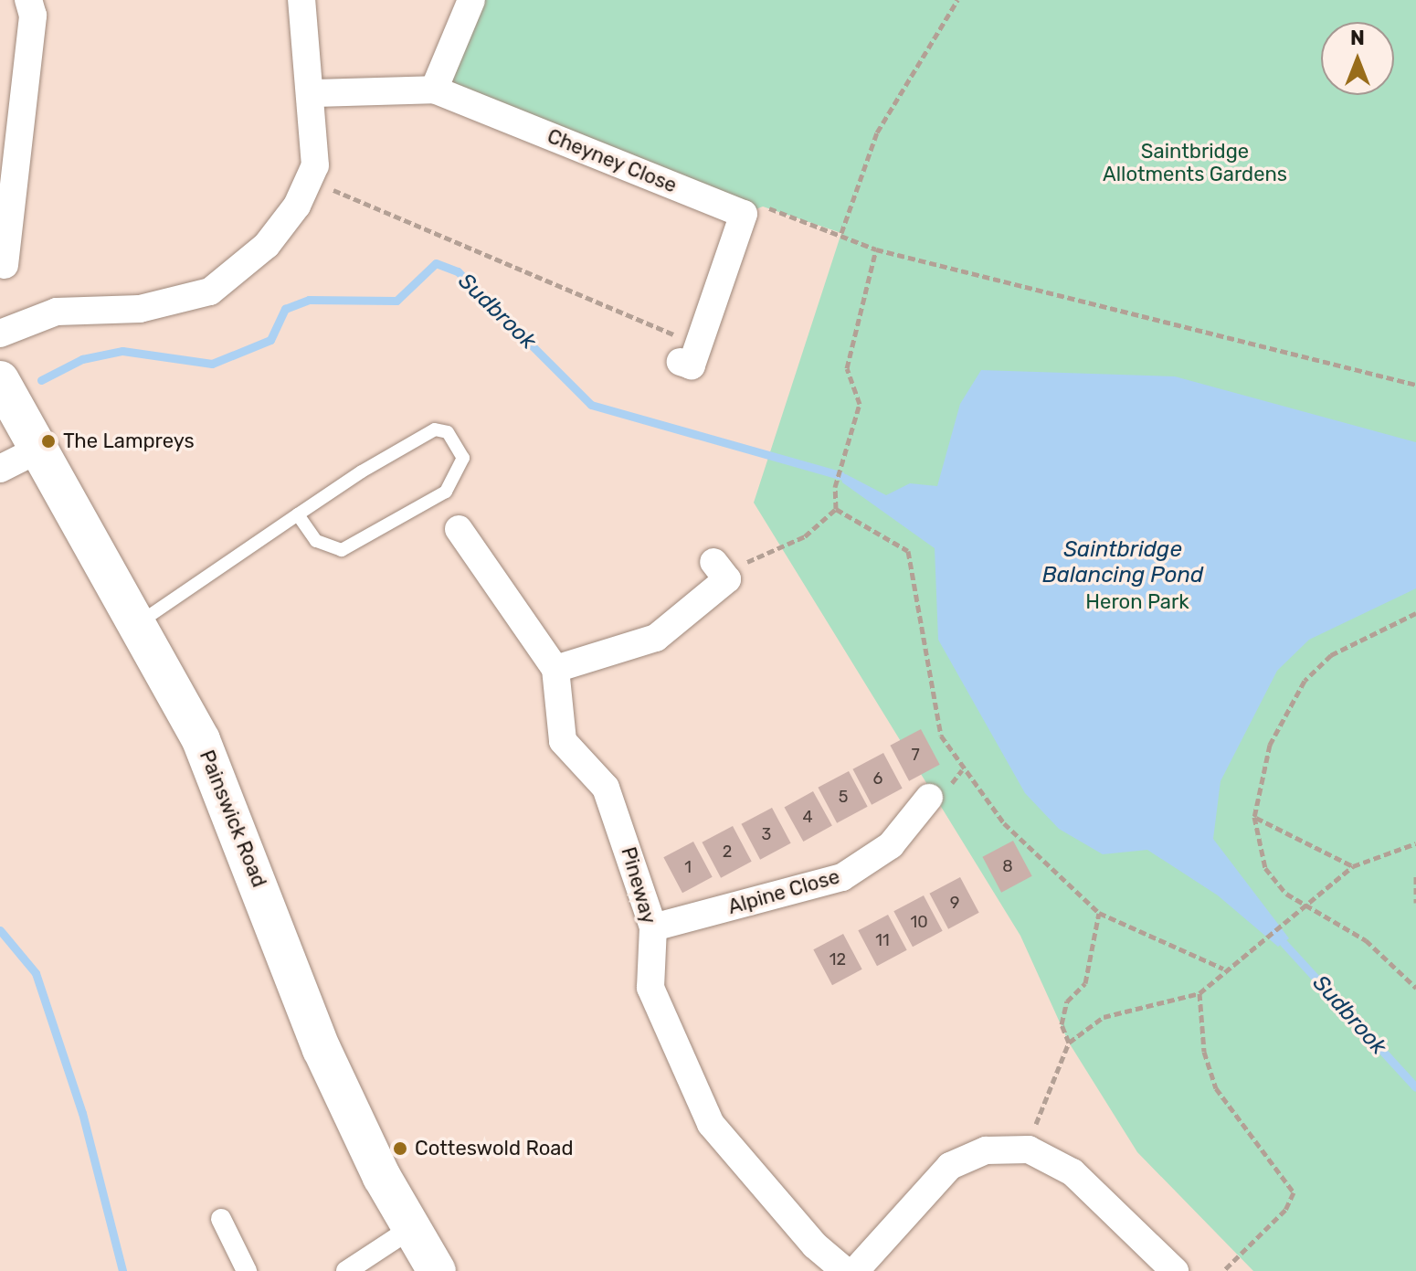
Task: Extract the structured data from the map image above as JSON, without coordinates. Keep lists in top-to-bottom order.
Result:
{
  "streets": {
    "main road": ["Painswick Road"],
    "street": ["Cheyney Close", "Pineway", "Alpine Close"]
  },
  "crossings": [
    ["Pineway", "Alpine Close"]
  ],
  "water": ["Sudbrook", "Saintbridge Balancing Pond"],
  "parks": ["Saintbridge Allotments Gardens", "Heron Park"],
  "places": ["The Lampreys", "Cotteswold Road"],
  "house_numbers": [
    "7",
    "6",
    "5",
    "4",
    "3",
    "2",
    "8",
    "1",
    "9",
    "10",
    "11",
    "12"
  ],
  "north": "top"
}
